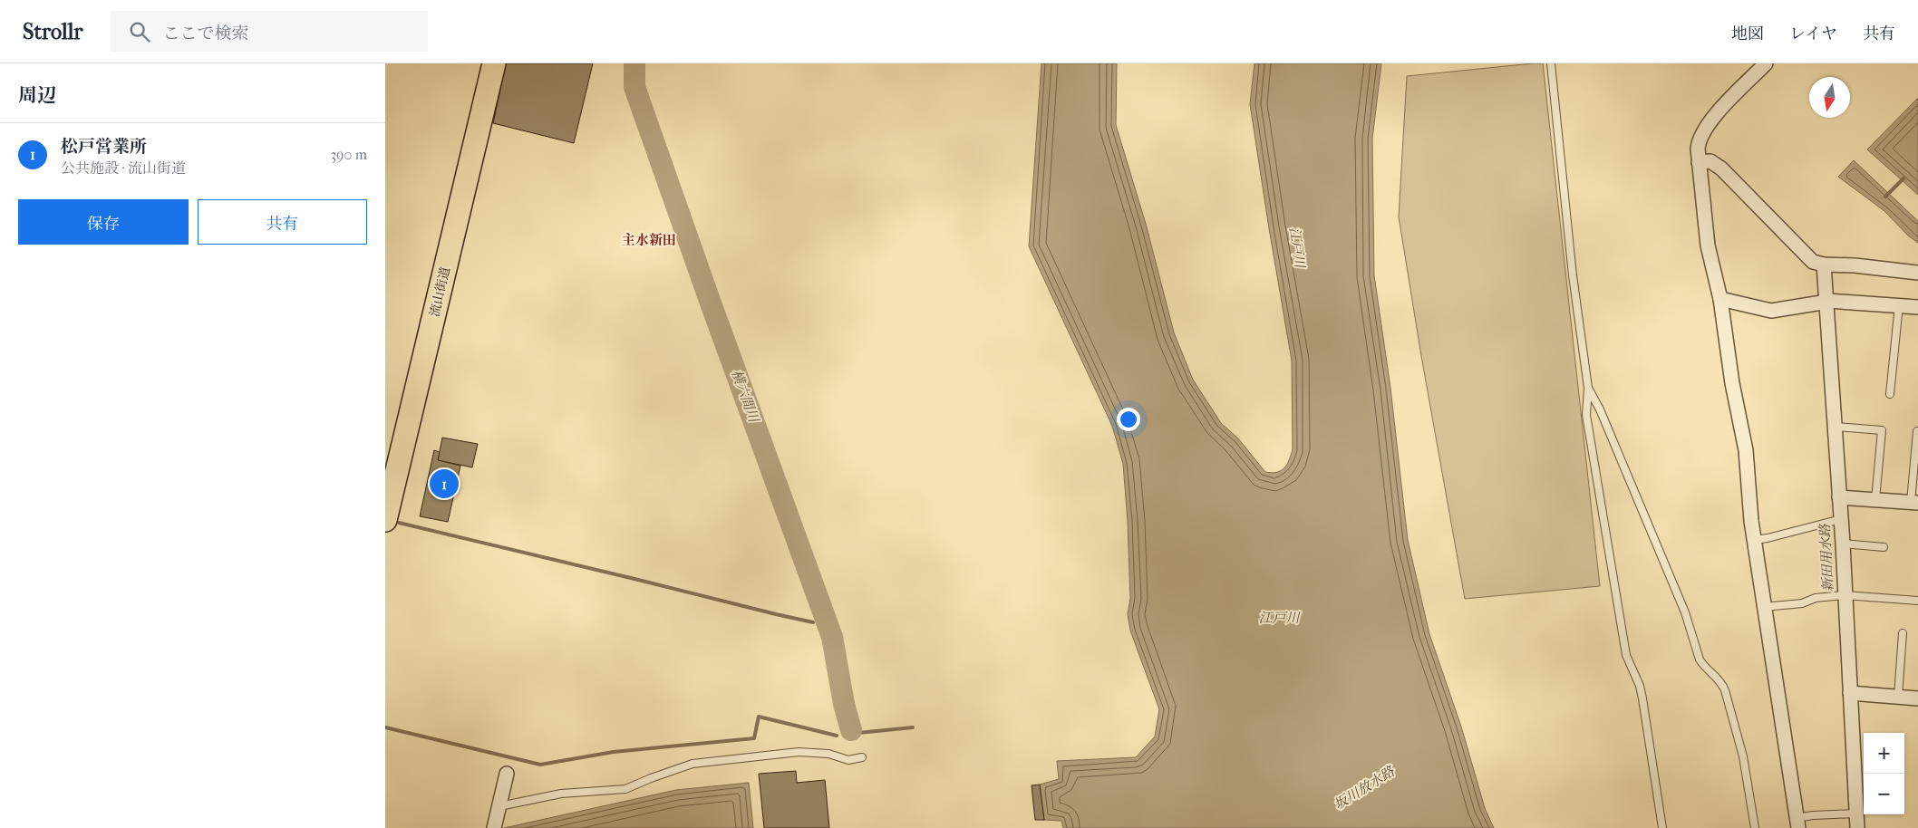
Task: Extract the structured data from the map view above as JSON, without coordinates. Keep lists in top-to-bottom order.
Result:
{
  "streets": {
    "main road": ["流山街道"]
  },
  "districts": ["主水新田"],
  "water": [
    "江戸川",
    "横六間川",
    "新田用水路",
    "坂川放水路"
  ],
  "north": "bottom",
  "page": {
    "header": "Strollr",
    "search": "ここで検索",
    "nav": ["地図", "レイヤ", "共有"],
    "heading": "周辺",
    "list": [
      {
        "mark": "1",
        "name": "松戸営業所",
        "note": "公共施設 · 流山街道",
        "value": "390 m"
      }
    ],
    "buttons": ["保存", "共有"],
    "pins": "1",
    "map_buttons": ["+", "−"]
  }
}
